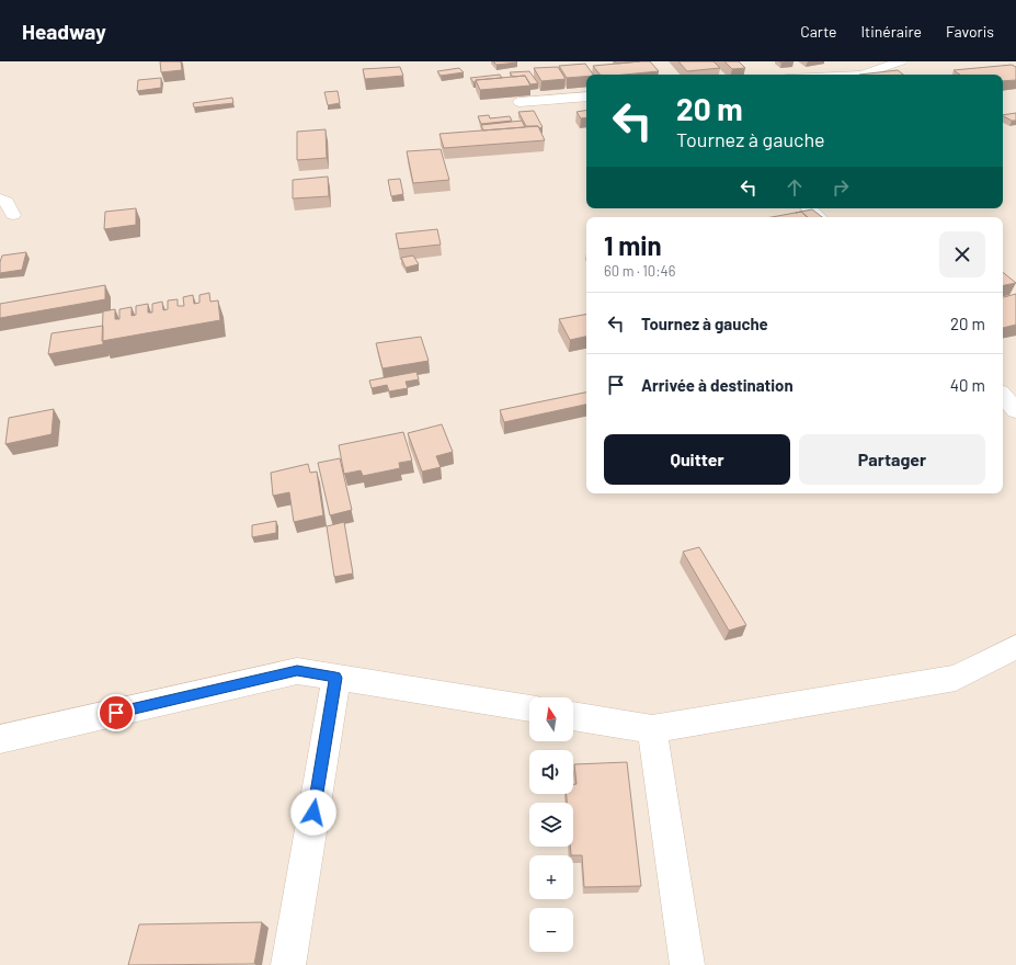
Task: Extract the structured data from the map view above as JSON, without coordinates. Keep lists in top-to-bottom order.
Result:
{
  "north": "top",
  "page": {
    "header": "Headway",
    "nav": ["Carte", "Itinéraire", "Favoris"],
    "turn": ["20 m", "Tournez à gauche"],
    "heading": ["1 min", "60 m · 10:46"],
    "list": [
      {
        "name": "Tournez à gauche",
        "value": "20 m"
      },
      {
        "name": "Arrivée à destination",
        "value": "40 m"
      }
    ],
    "buttons": ["Quitter", "Partager"],
    "map_buttons": ["+", "−"]
  }
}
